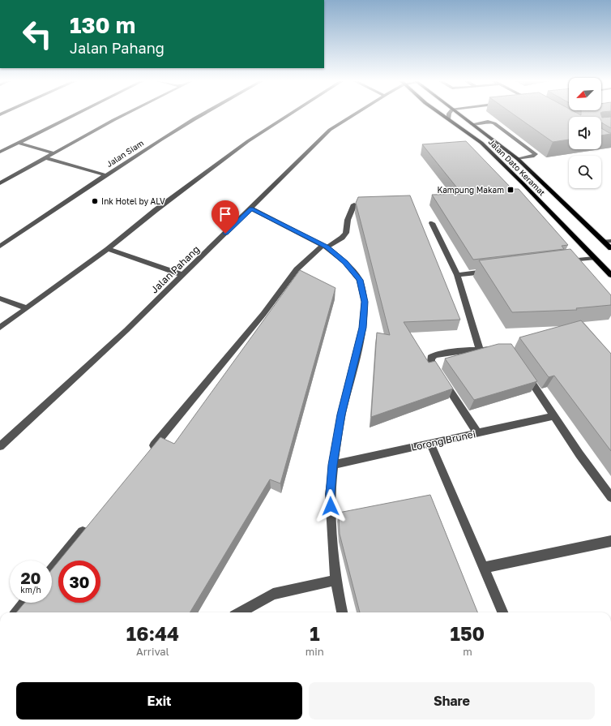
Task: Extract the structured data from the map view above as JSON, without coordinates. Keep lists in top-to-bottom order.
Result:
{
  "streets": {
    "main road": ["Jalan Dato Keramat"],
    "street": ["Jalan Siam", "Jalan Pahang", "Lorong Brunei"]
  },
  "places": {
    "transit": ["Kampung Makam"],
    "other": ["Ink Hotel by ALV"]
  },
  "north": "bottom left",
  "page": {
    "turn": ["130 m", "Jalan Pahang"],
    "speed": "20 km/h",
    "limit": "30",
    "eta": [
      "16:44",
      "Arrival",
      "1",
      "min",
      "150",
      "m"
    ],
    "buttons": ["Exit", "Share"]
  }
}
